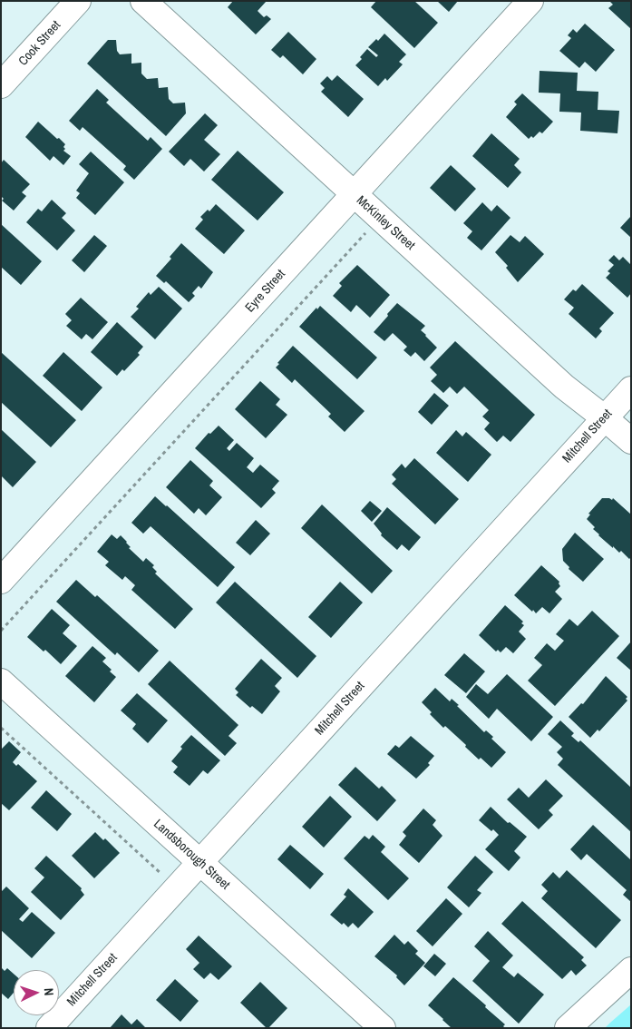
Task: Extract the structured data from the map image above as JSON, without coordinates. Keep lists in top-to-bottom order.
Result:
{
  "streets": {
    "street": [
      "Cook Street",
      "McKinley Street",
      "Eyre Street",
      "Mitchell Street",
      "Landsborough Street"
    ]
  },
  "crossings": [
    ["McKinley Street", "Eyre Street"],
    ["McKinley Street", "Mitchell Street"],
    ["Mitchell Street", "Landsborough Street"]
  ],
  "north": "right"
}
